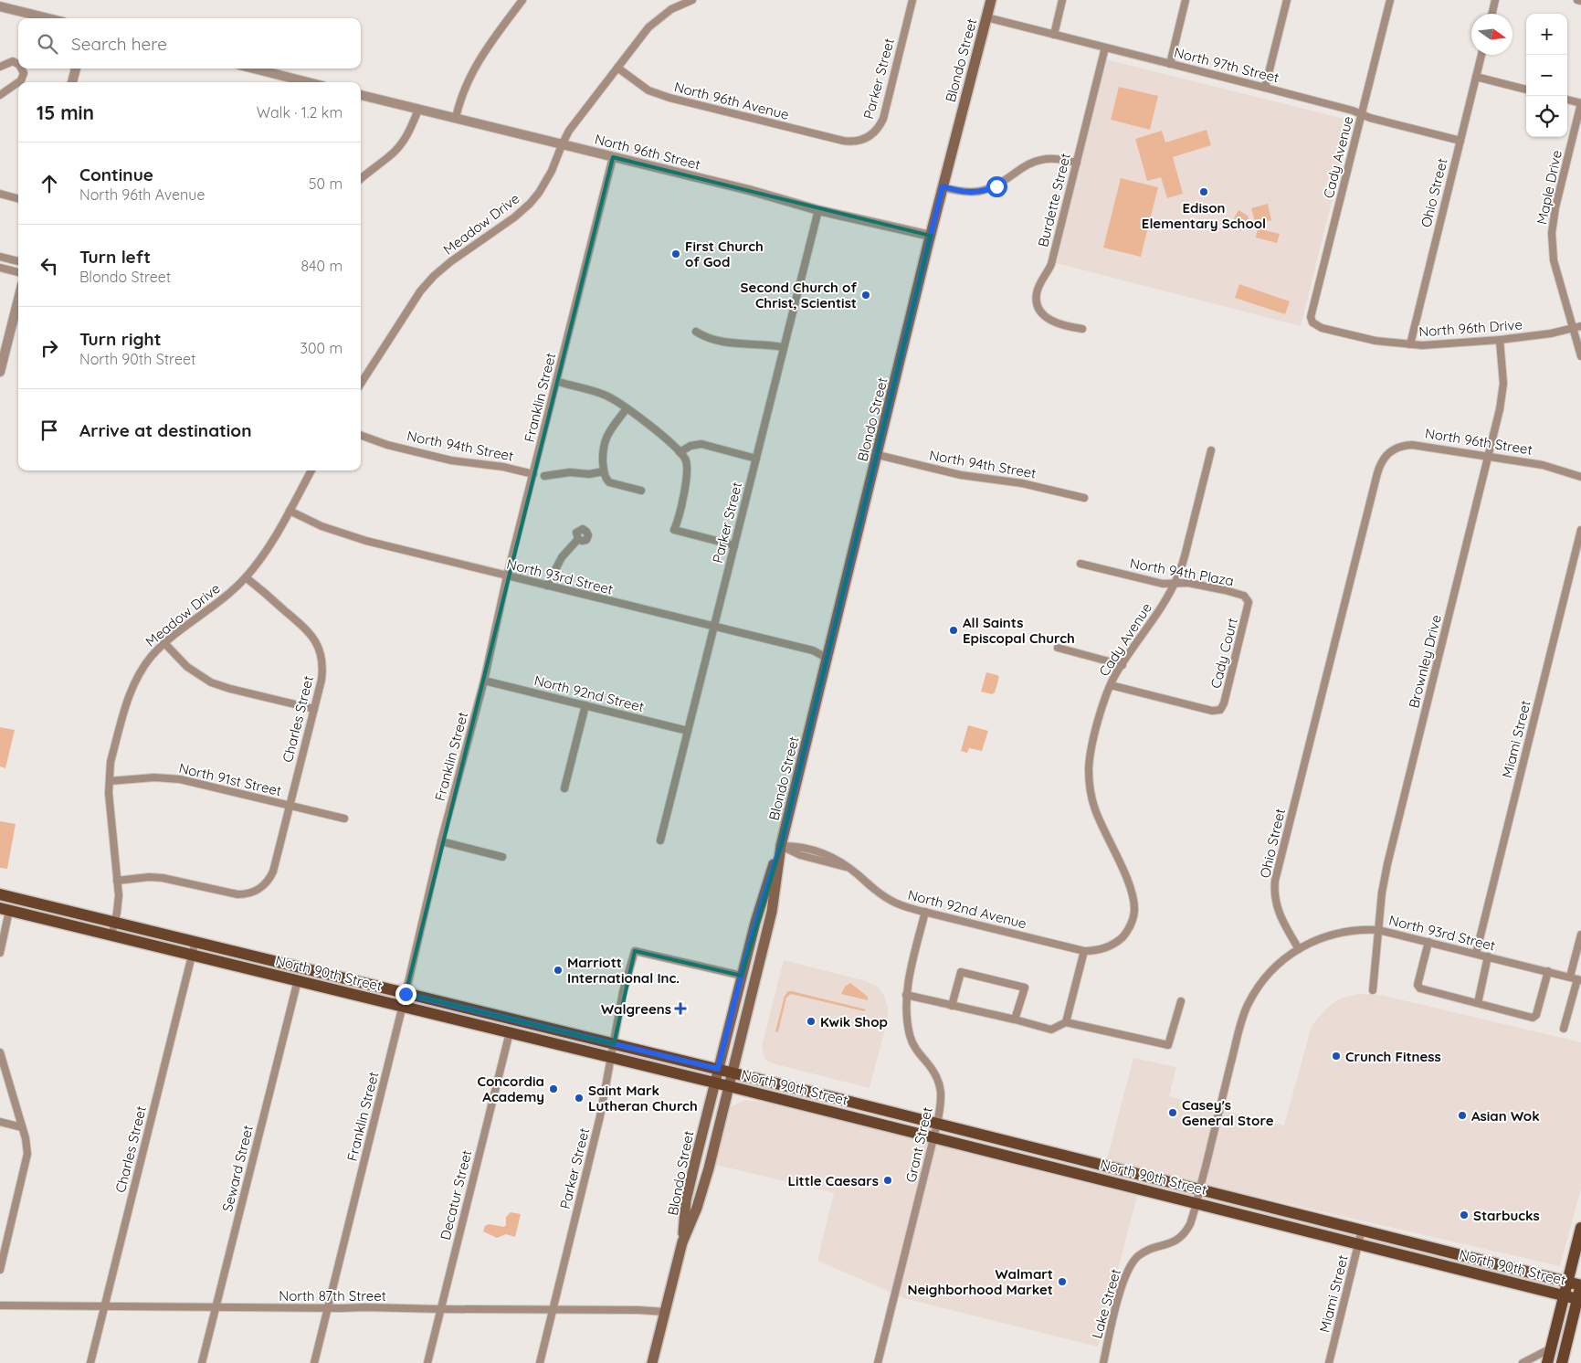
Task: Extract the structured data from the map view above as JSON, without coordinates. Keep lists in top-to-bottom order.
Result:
{
  "streets": {
    "main road": ["Blondo Street", "North 90th Street"],
    "street": [
      "North 97th Street",
      "Parker Street",
      "North 96th Avenue",
      "North 96th Street",
      "Cady Avenue",
      "Maple Drive",
      "Ohio Street",
      "Burdette Street",
      "Meadow Drive",
      "North 96th Drive",
      "Franklin Street",
      "North 94th Street",
      "North 94th Plaza",
      "North 93rd Street",
      "Cady Court",
      "Brownley Drive",
      "North 92nd Street",
      "Charles Street",
      "Miami Street",
      "North 91st Street",
      "North 92nd Avenue",
      "Grant Street",
      "Seward Street",
      "Decatur Street",
      "North 87th Street",
      "Lake Street"
    ]
  },
  "crossings": [
    ["Blondo Street", "North 97th Street"],
    ["Blondo Street", "Parker Street"],
    ["Blondo Street", "North 96th Street"],
    ["Blondo Street", "North 94th Street"],
    ["Blondo Street", "North 93rd Street"],
    ["Blondo Street", "North 92nd Avenue"],
    ["Blondo Street", "North 90th Street"],
    ["Blondo Street", "North 87th Street"],
    ["North 97th Street", "Cady Avenue"],
    ["North 97th Street", "Ohio Street"],
    ["North 97th Street", "Burdette Street"],
    ["Parker Street", "North 96th Avenue"],
    ["Parker Street", "North 96th Street"],
    ["Parker Street", "North 93rd Street"],
    ["Parker Street", "North 92nd Street"],
    ["Parker Street", "North 90th Street"],
    ["Parker Street", "North 87th Street"],
    ["North 96th Avenue", "Meadow Drive"],
    ["North 96th Street", "Ohio Street"],
    ["North 96th Street", "Meadow Drive"],
    ["North 96th Street", "Franklin Street"],
    ["North 96th Street", "Brownley Drive"],
    ["Cady Avenue", "North 96th Drive"],
    ["Cady Avenue", "North 94th Plaza"],
    ["Cady Avenue", "Cady Court"],
    ["Cady Avenue", "North 92nd Avenue"],
    ["Maple Drive", "North 96th Drive"],
    ["Ohio Street", "North 96th Drive"],
    ["Ohio Street", "North 93rd Street"],
    ["Meadow Drive", "North 93rd Street"],
    ["Meadow Drive", "Charles Street"],
    ["Meadow Drive", "North 91st Street"],
    ["Meadow Drive", "North 90th Street"],
    ["North 96th Drive", "Brownley Drive"],
    ["Franklin Street", "North 94th Street"],
    ["Franklin Street", "North 93rd Street"],
    ["Franklin Street", "North 92nd Street"],
    ["Franklin Street", "North 90th Street"],
    ["Franklin Street", "North 87th Street"],
    ["North 94th Plaza", "Cady Court"],
    ["North 93rd Street", "Brownley Drive"],
    ["North 93rd Street", "Miami Street"],
    ["Charles Street", "North 91st Street"],
    ["Charles Street", "North 90th Street"],
    ["Charles Street", "North 87th Street"],
    ["Miami Street", "North 90th Street"],
    ["North 92nd Avenue", "Grant Street"],
    ["North 90th Street", "Grant Street"],
    ["North 90th Street", "Seward Street"],
    ["North 90th Street", "Decatur Street"],
    ["North 90th Street", "Lake Street"],
    ["Seward Street", "North 87th Street"],
    ["Decatur Street", "North 87th Street"]
  ],
  "places": {
    "other": [
      "Edison Elementary School",
      "First Church of God",
      "Second Church of Christ, Scientist",
      "All Saints Episcopal Church",
      "Marriott International Inc.",
      "Kwik Shop",
      "Crunch Fitness",
      "Concordia Academy",
      "Saint Mark Lutheran Church",
      "Casey's General Store",
      "Asian Wok",
      "Little Caesars",
      "Starbucks",
      "Walmart Neighborhood Market"
    ],
    "health": ["Walgreens"]
  },
  "north": "right",
  "page": {
    "map_buttons": ["+", "−"],
    "search": "Search here",
    "heading": ["15 min", "Walk · 1.2 km"],
    "list": [
      ["Continue", "North 96th Avenue", "50 m"],
      ["Turn left", "Blondo Street", "840 m"],
      ["Turn right", "North 90th Street", "300 m"],
      "Arrive at destination"
    ]
  }
}
